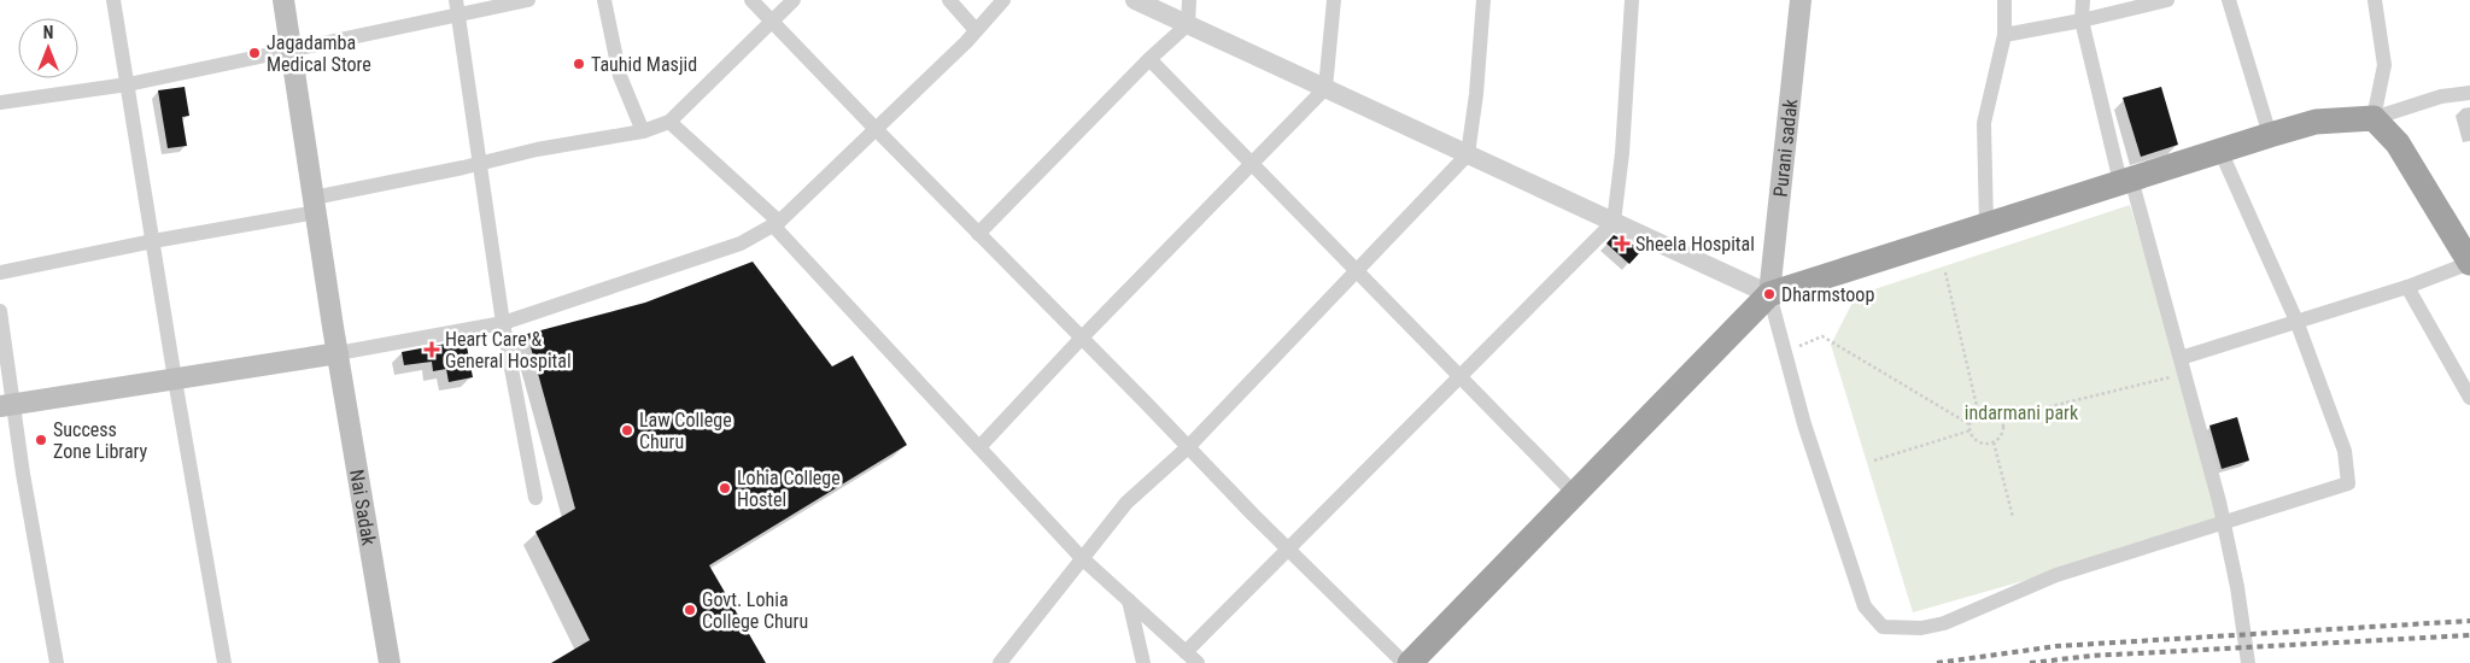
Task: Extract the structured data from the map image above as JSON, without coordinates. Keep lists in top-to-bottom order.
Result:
{
  "streets": {
    "main road": ["Purani sadak", "Nai Sadak"]
  },
  "parks": ["indarmani park"],
  "places": {
    "other": [
      "Jagadamba Medical Store",
      "Tauhid Masjid",
      "Dharmstoop",
      "Law College Churu",
      "Success Zone Library",
      "Lohia College Hostel",
      "Govt. Lohia College Churu"
    ],
    "health": ["Sheela Hospital", "Heart Care & General Hospital"]
  },
  "north": "top"
}
